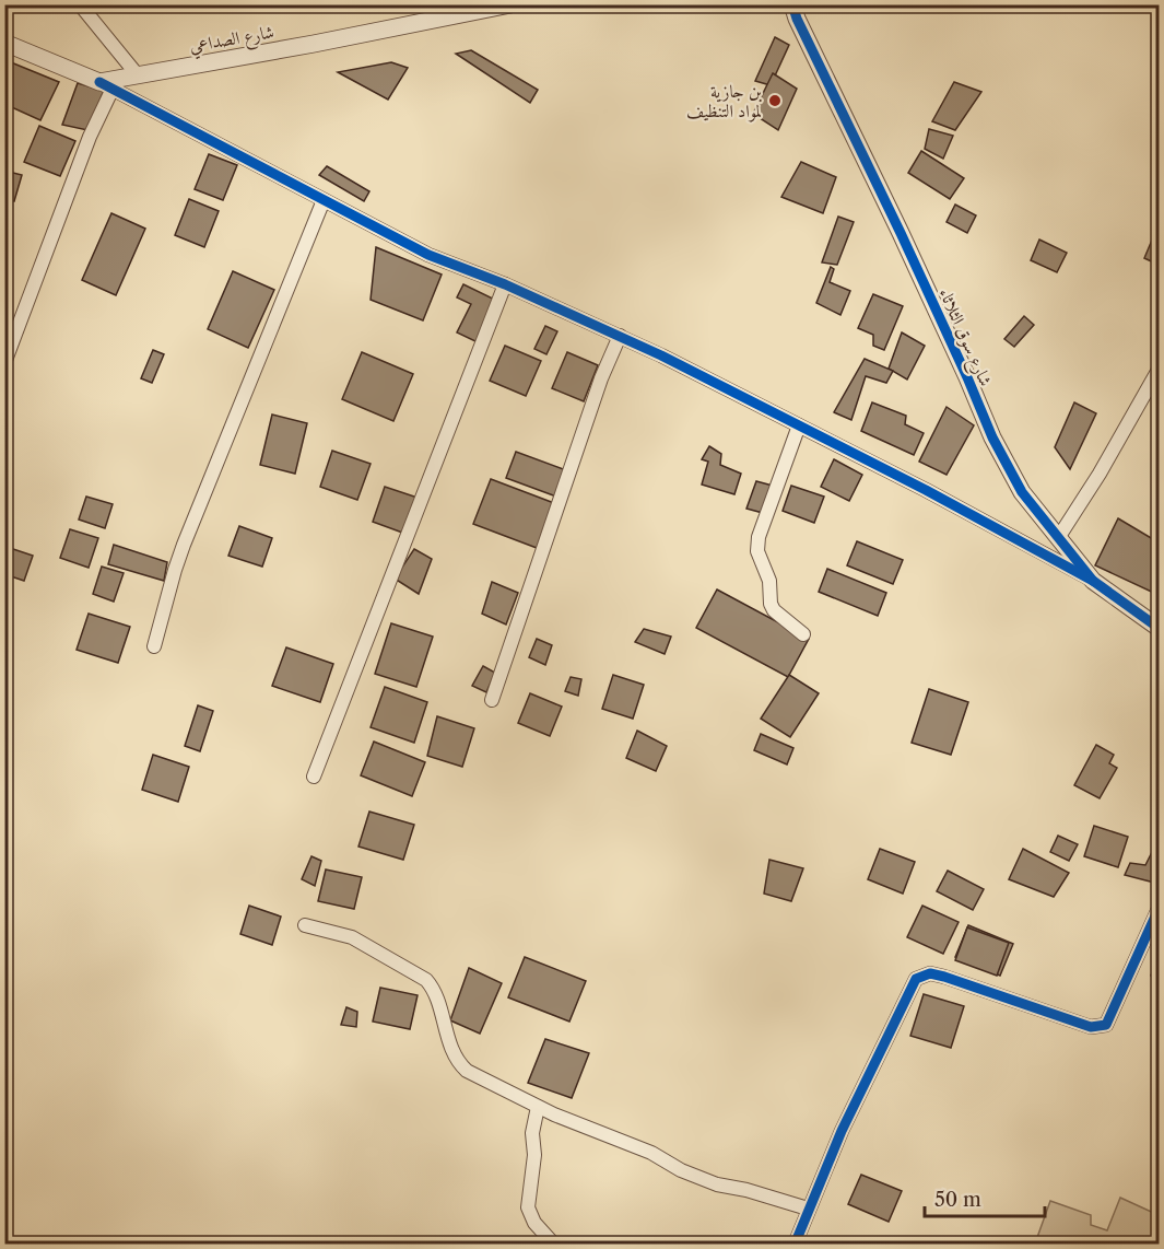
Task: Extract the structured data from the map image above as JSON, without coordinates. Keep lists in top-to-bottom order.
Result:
{
  "streets": {
    "street": ["شارع الصداعي", "شارع سوق الثلاثاء"]
  },
  "places": ["بن جازية لمواد التنظيف"],
  "scale_bar": "50 m"
}
